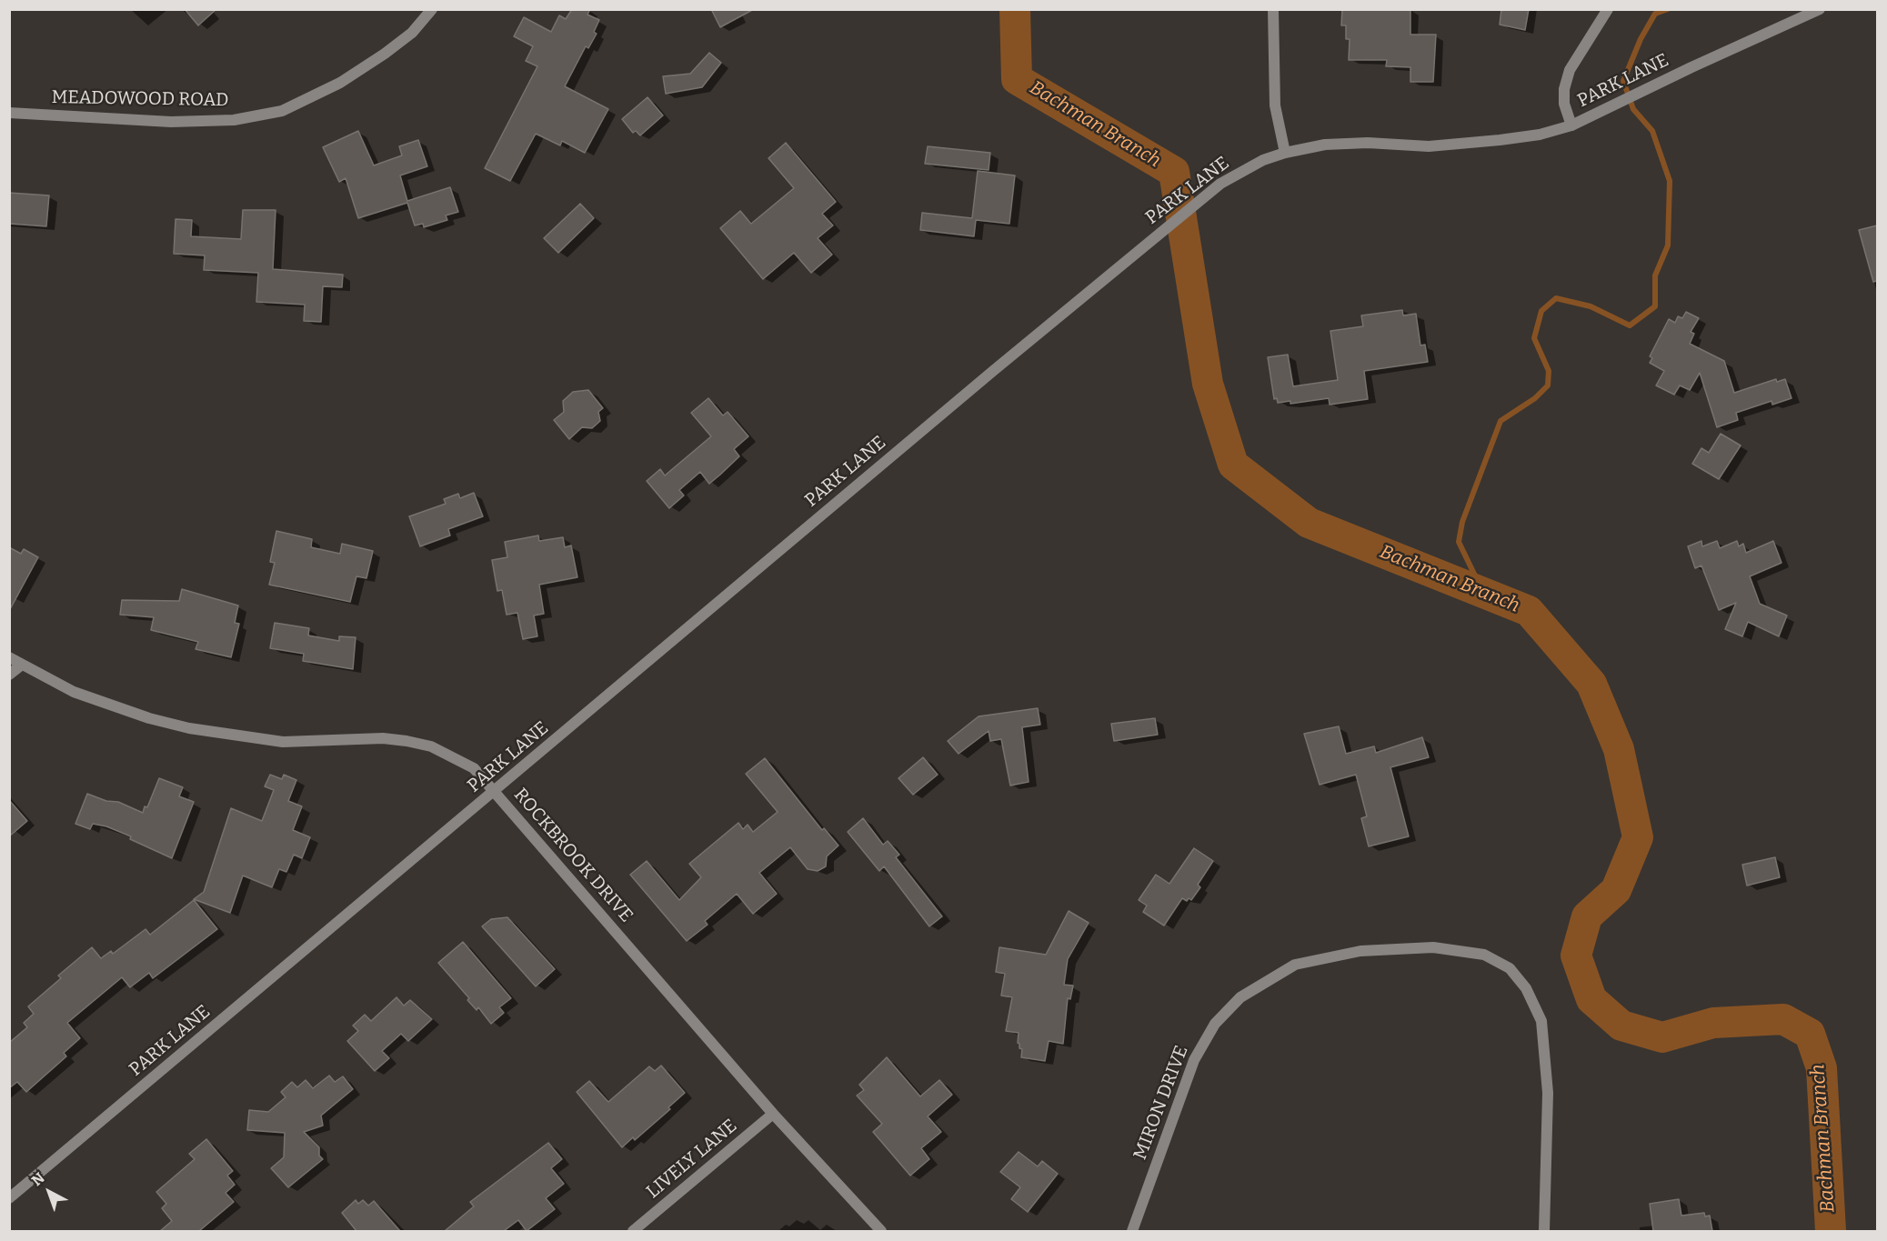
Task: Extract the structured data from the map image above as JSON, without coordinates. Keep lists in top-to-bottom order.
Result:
{
  "streets": {
    "street": [
      "PARK LANE",
      "MEADOWOOD ROAD",
      "ROCKBROOK DRIVE",
      "MIRON DRIVE",
      "LIVELY LANE"
    ]
  },
  "crossings": [
    ["PARK LANE", "ROCKBROOK DRIVE"],
    ["ROCKBROOK DRIVE", "LIVELY LANE"]
  ],
  "water": ["Bachman Branch"],
  "north": "top left"
}
